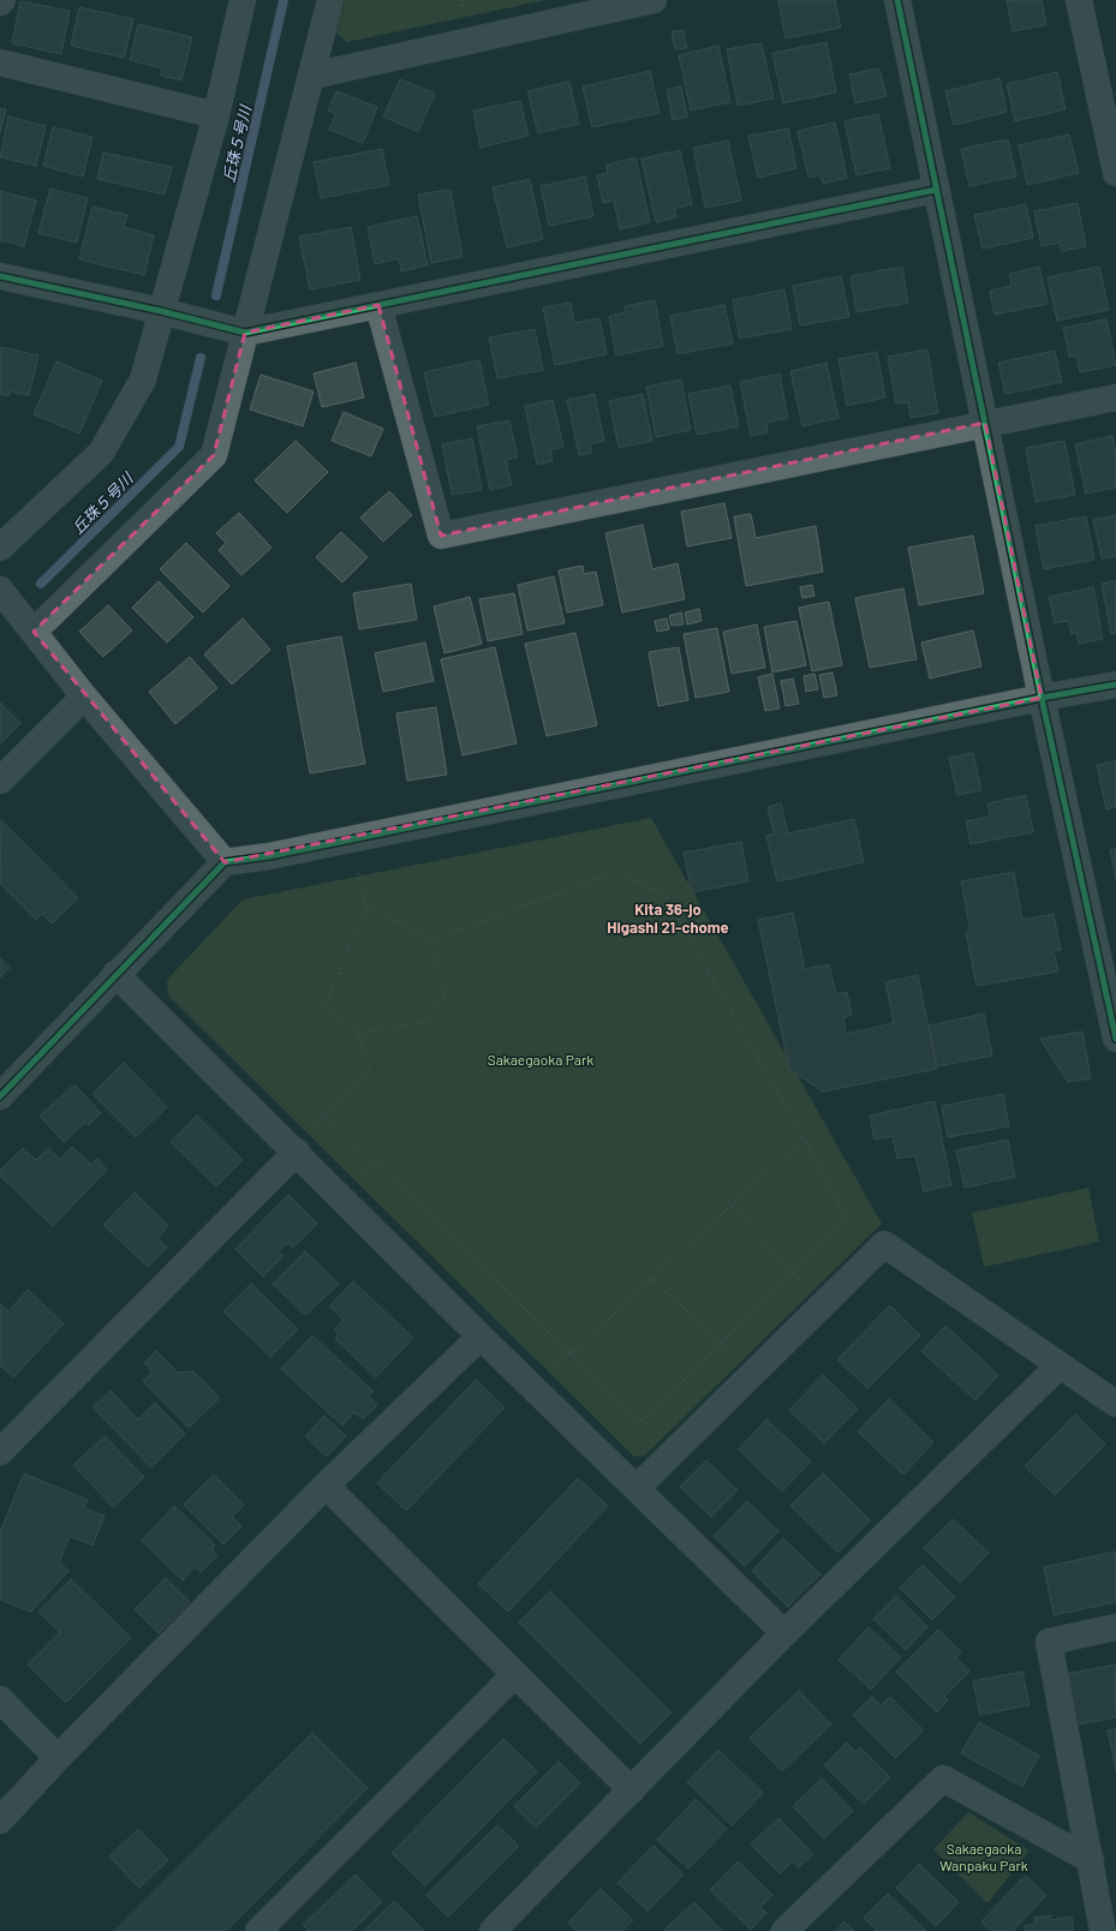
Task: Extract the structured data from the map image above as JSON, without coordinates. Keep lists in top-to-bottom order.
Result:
{
  "districts": ["Kita 36-jo Higashi 21-chome"],
  "water": ["丘珠５号川"],
  "parks": ["Sakaegaoka Park", "Sakaegaoka Wanpaku Park"]
}
